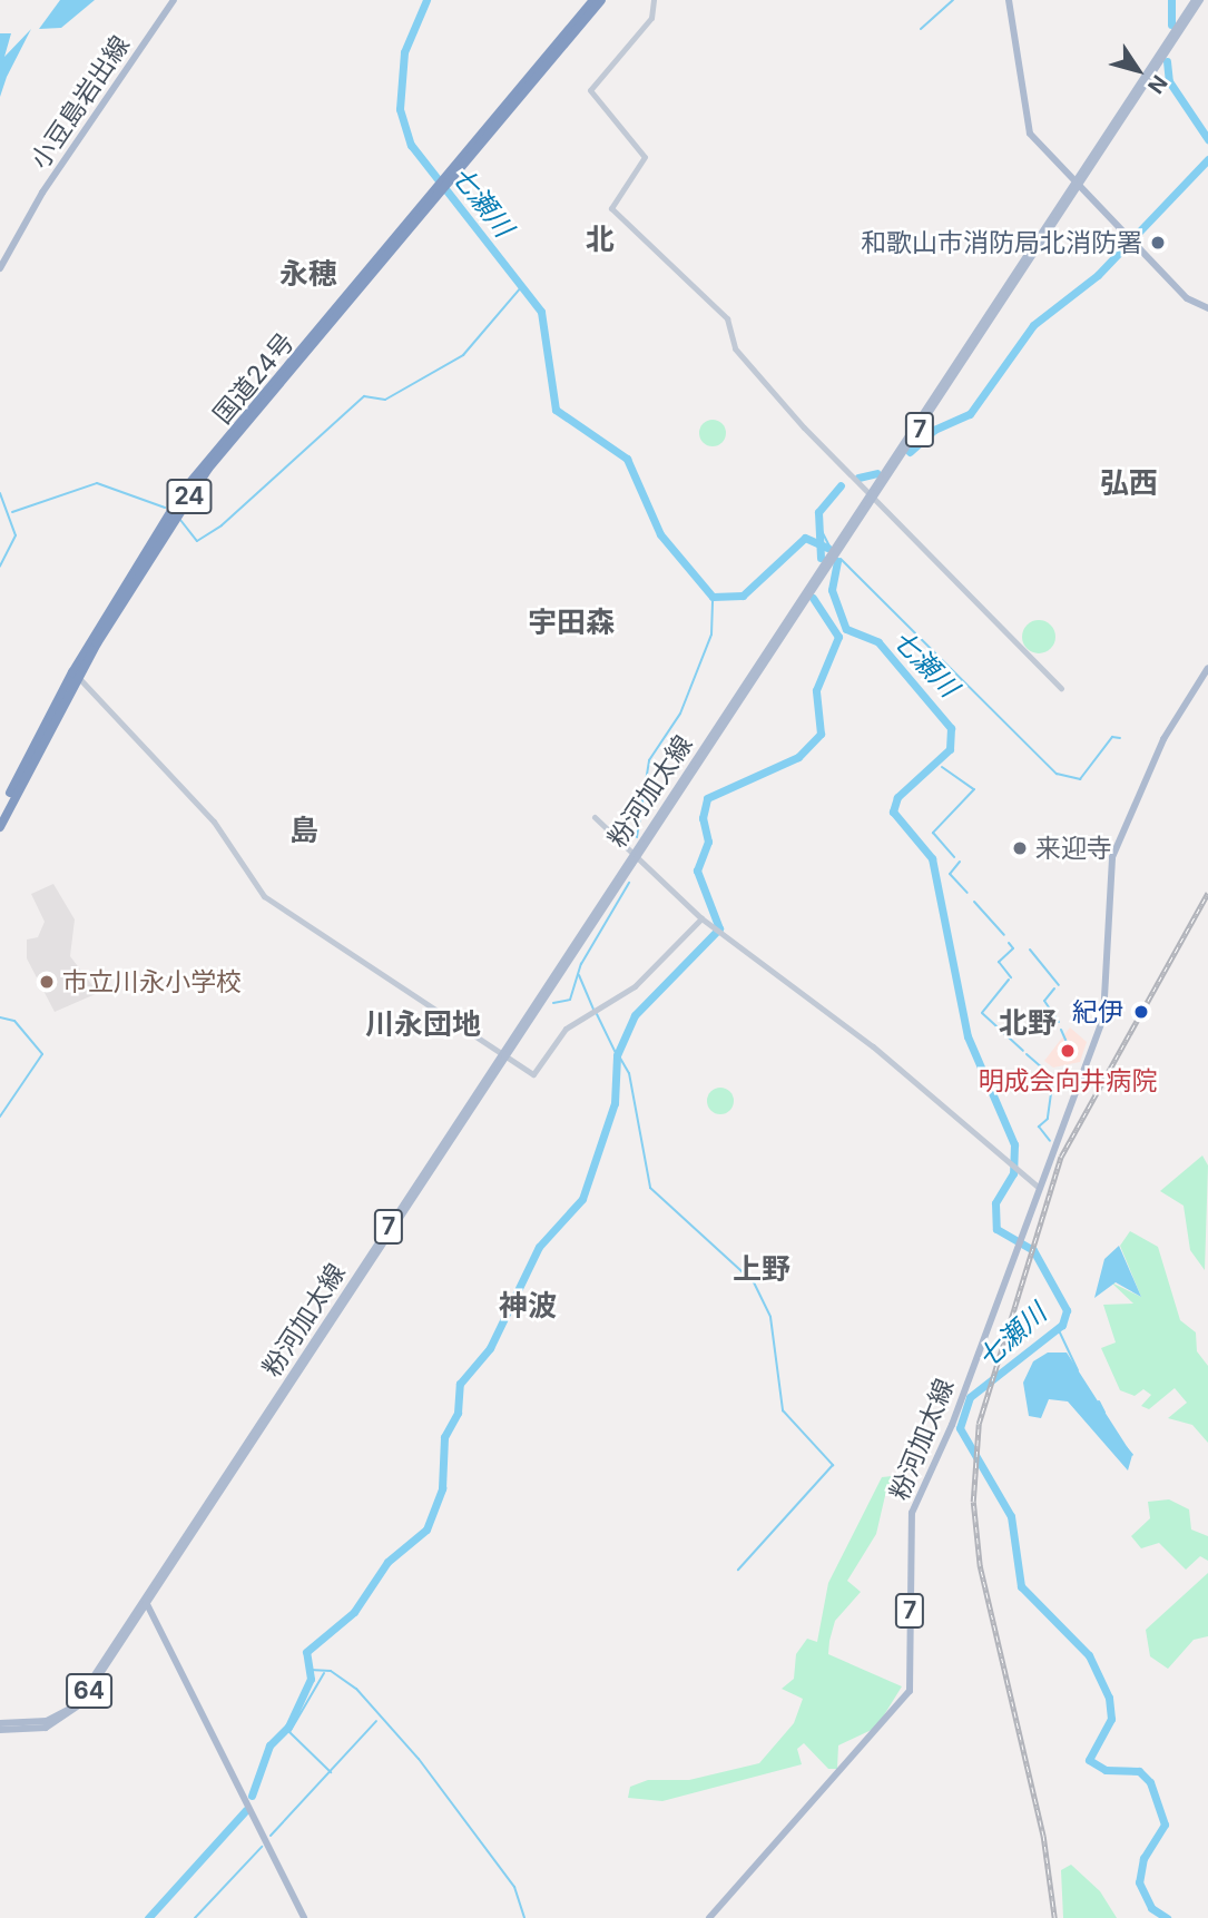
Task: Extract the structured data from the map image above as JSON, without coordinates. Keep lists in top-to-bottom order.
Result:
{
  "streets": {
    "highway": ["国道24号", "24"],
    "main road": [
      "小豆島岩出線",
      "7",
      "粉河加太線",
      "64"
    ]
  },
  "crossings": [
    ["粉河加太線", "64"]
  ],
  "districts": [
    "北",
    "永穂",
    "弘西",
    "宇田森",
    "島",
    "北野",
    "川永団地",
    "上野",
    "神波"
  ],
  "water": ["七瀬川"],
  "places": [
    "和歌山市消防局北消防署",
    "来迎寺",
    "市立川永小学校",
    "紀伊",
    "明成会向井病院"
  ],
  "north": "bottom right"
}
